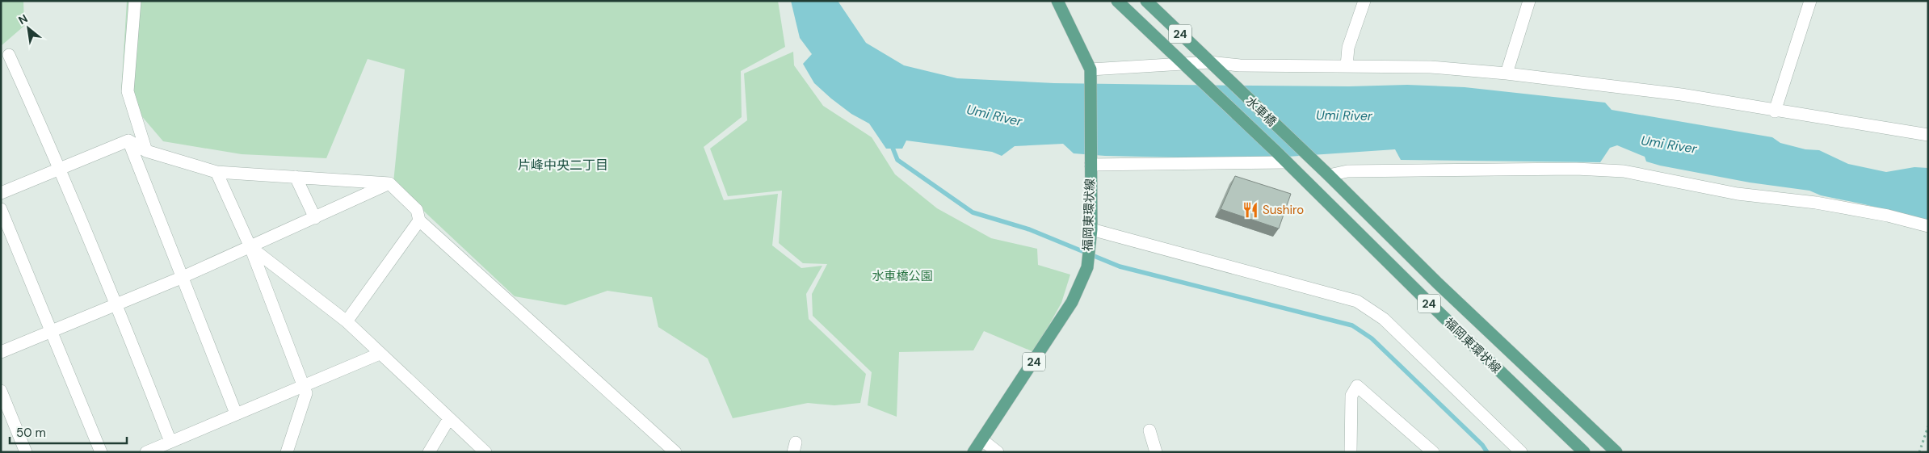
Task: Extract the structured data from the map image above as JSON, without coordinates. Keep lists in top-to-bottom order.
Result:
{
  "streets": {
    "main road": ["24", "水車橋", "福岡東環状線"]
  },
  "crossings": [
    ["24", "水車橋"],
    ["水車橋", "福岡東環状線"]
  ],
  "districts": ["片峰中央二丁目"],
  "water": ["Umi River"],
  "parks": ["水車橋公園"],
  "places": {
    "restaurant": ["Sushiro"]
  },
  "scale_bar": "50 m",
  "north": "top left"
}
